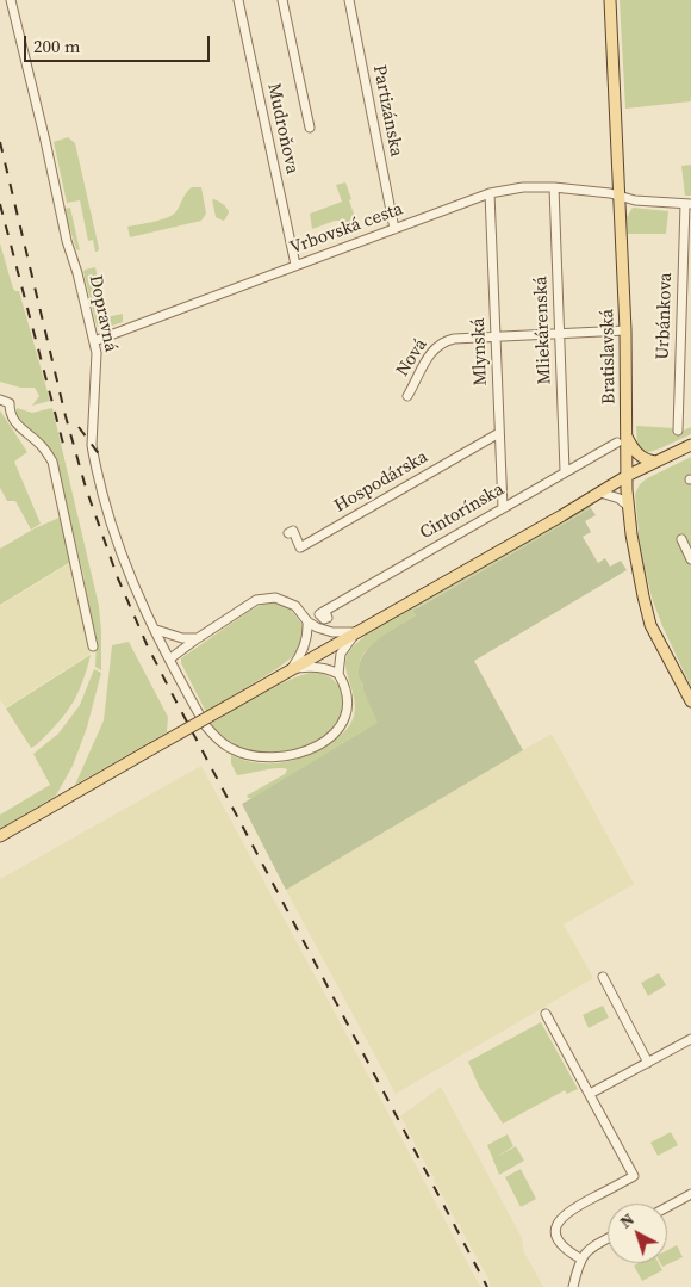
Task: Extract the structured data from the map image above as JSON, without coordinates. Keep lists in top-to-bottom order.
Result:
{
  "streets": {
    "main road": ["Bratislavská"],
    "street": [
      "Partizánska",
      "Mudroňova",
      "Vrbovská cesta",
      "Dopravná",
      "Urbánkova",
      "Mliekárenská",
      "Mlynská",
      "Nová",
      "Hospodárska",
      "Cintorínska"
    ]
  },
  "crossings": [
    ["Partizánska", "Vrbovská cesta"],
    ["Mudroňova", "Vrbovská cesta"],
    ["Vrbovská cesta", "Dopravná"],
    ["Vrbovská cesta", "Urbánkova"],
    ["Vrbovská cesta", "Mliekárenská"],
    ["Vrbovská cesta", "Mlynská"],
    ["Vrbovská cesta", "Bratislavská"],
    ["Mliekárenská", "Nová"],
    ["Mliekárenská", "Cintorínska"],
    ["Mlynská", "Nová"],
    ["Mlynská", "Hospodárska"],
    ["Mlynská", "Cintorínska"],
    ["Bratislavská", "Nová"],
    ["Bratislavská", "Cintorínska"]
  ],
  "scale_bar": "200 m",
  "north": "top left"
}
